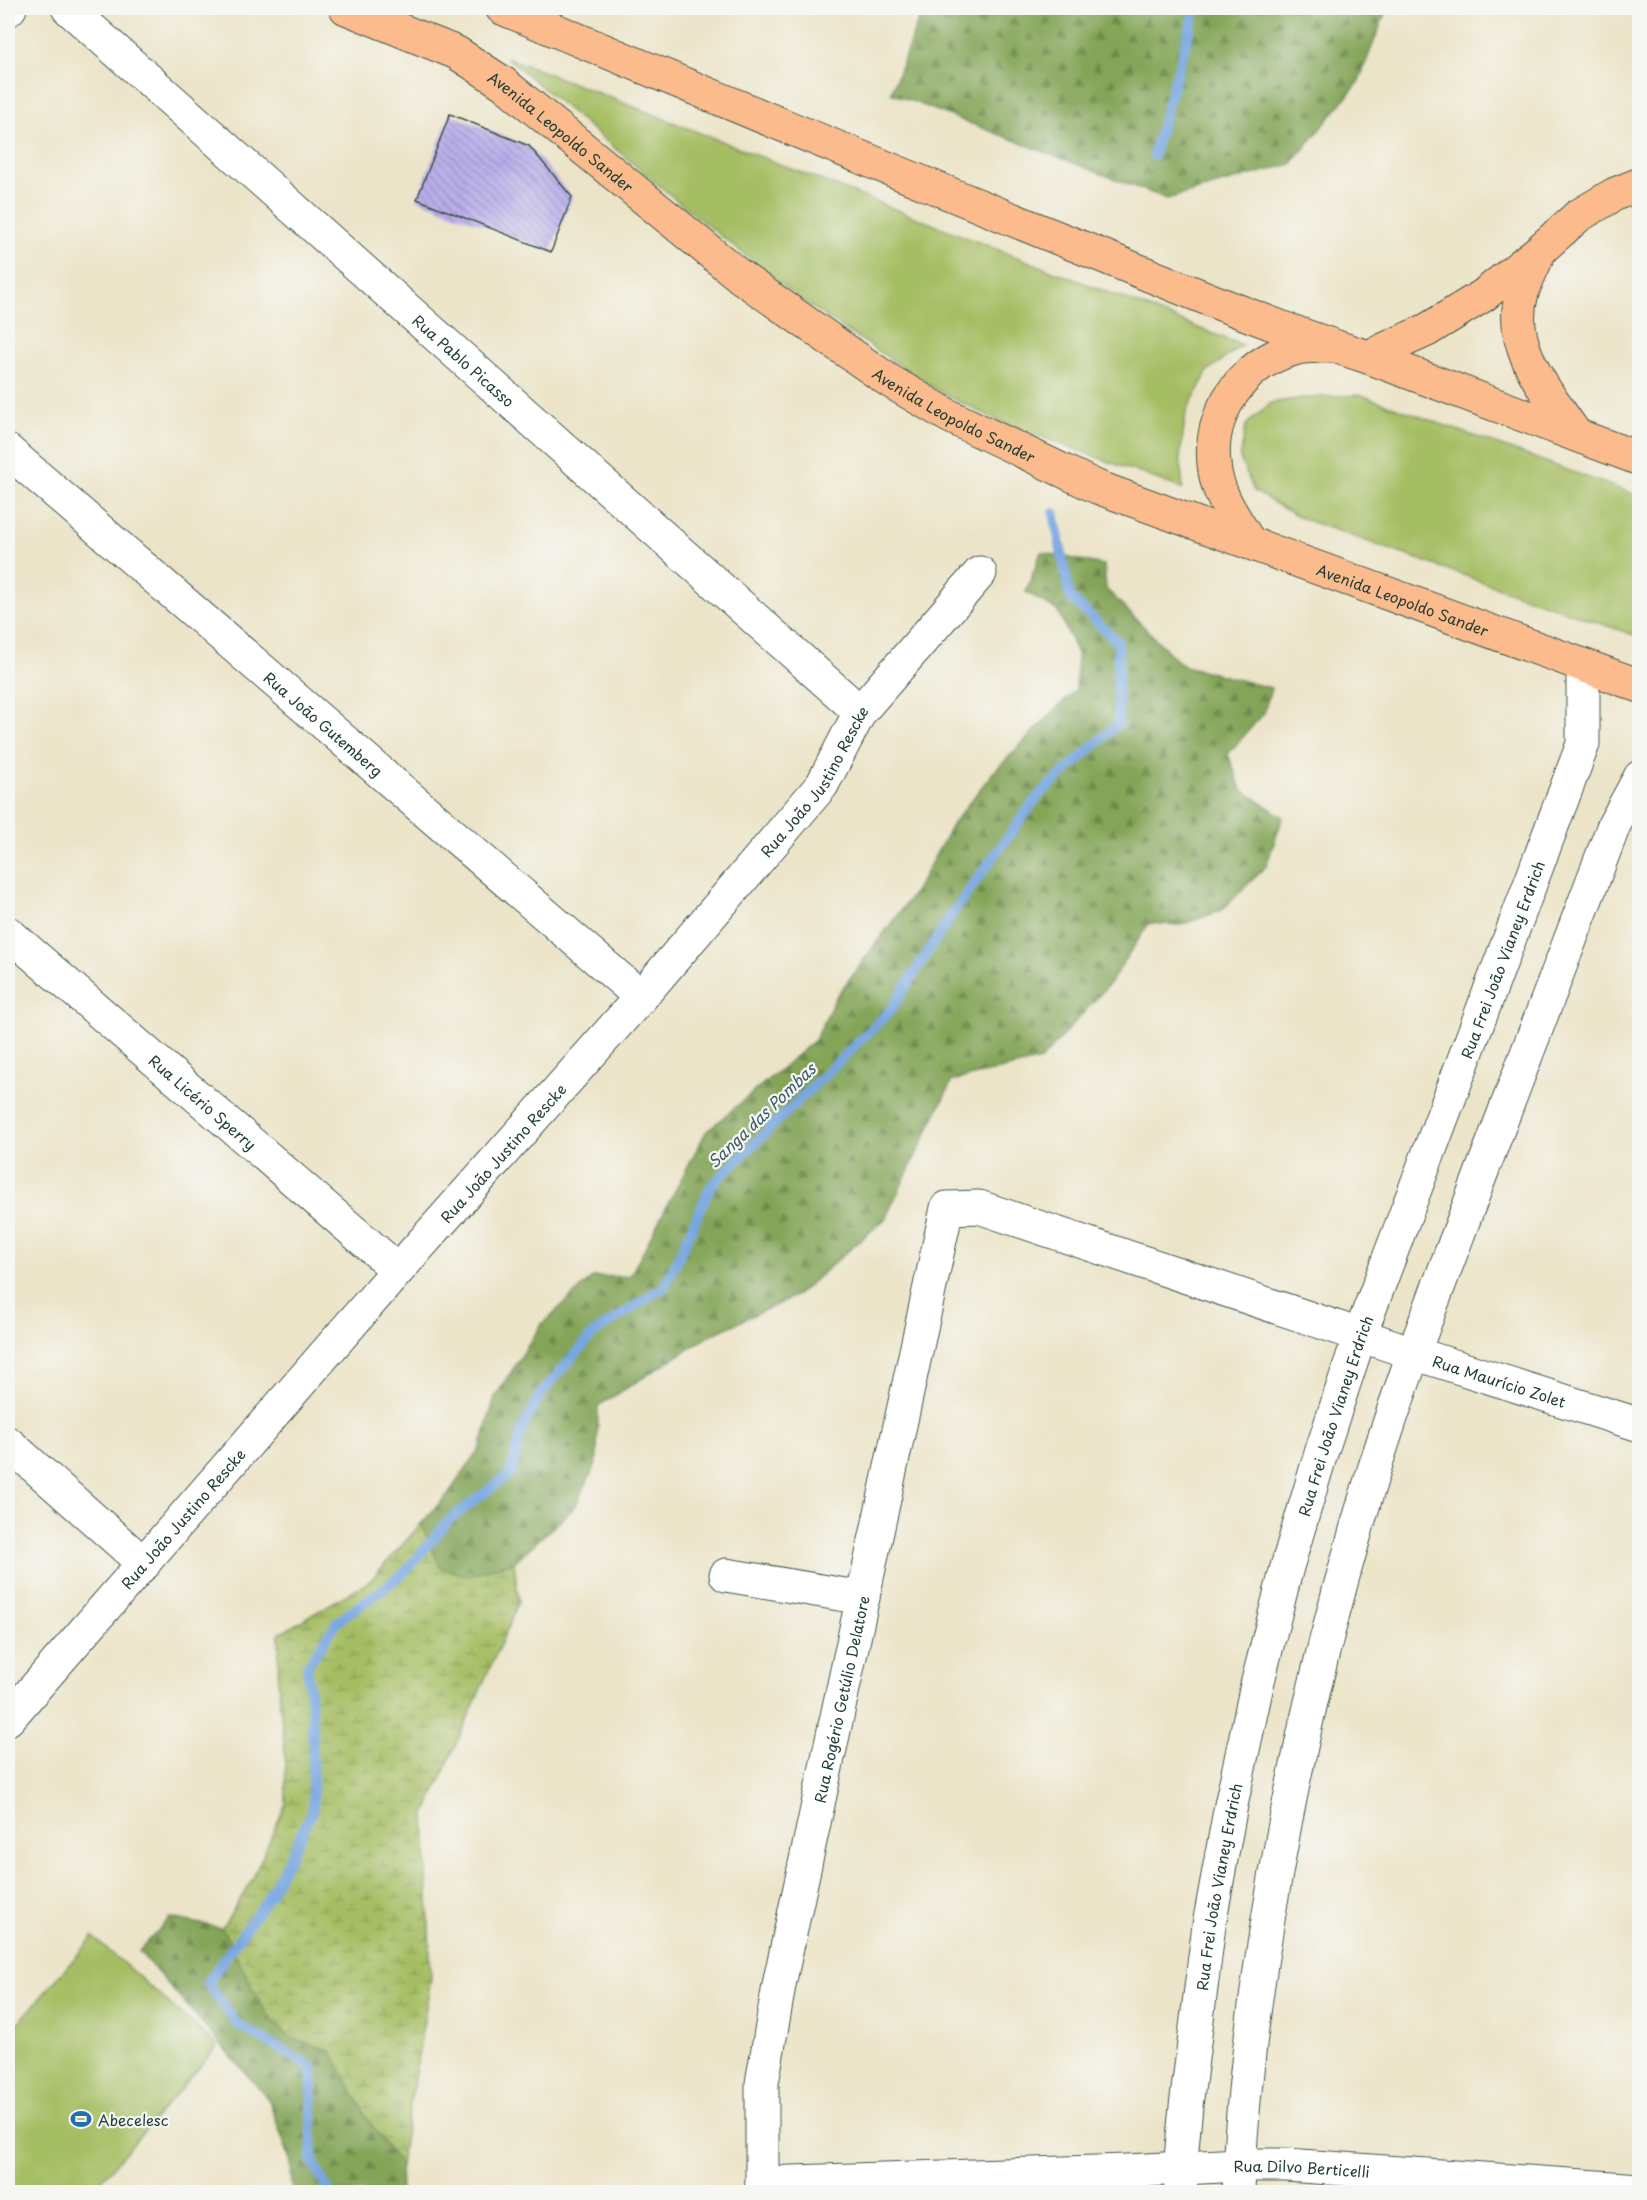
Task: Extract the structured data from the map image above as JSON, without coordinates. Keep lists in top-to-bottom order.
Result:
{
  "streets": {
    "main road": ["Avenida Leopoldo Sander"],
    "street": [
      "Rua Pablo Picasso",
      "Rua João Gutemberg",
      "Rua João Justino Rescke",
      "Rua Frei João Vianey Erdrich",
      "Rua Licério Sperry",
      "Rua Maurício Zolet",
      "Rua Rogério Getúlio Delatore",
      "Rua Dilvo Berticelli"
    ]
  },
  "crossings": [
    ["Avenida Leopoldo Sander", "Rua Frei João Vianey Erdrich"],
    ["Rua Pablo Picasso", "Rua João Justino Rescke"],
    ["Rua João Gutemberg", "Rua João Justino Rescke"],
    ["Rua João Justino Rescke", "Rua Licério Sperry"],
    ["Rua Frei João Vianey Erdrich", "Rua Maurício Zolet"],
    ["Rua Frei João Vianey Erdrich", "Rua Dilvo Berticelli"],
    ["Rua Maurício Zolet", "Rua Rogério Getúlio Delatore"],
    ["Rua Rogério Getúlio Delatore", "Rua Dilvo Berticelli"]
  ],
  "water": ["Sanga das Pombas"],
  "places": {
    "sports": ["Abecelesc"]
  }
}
